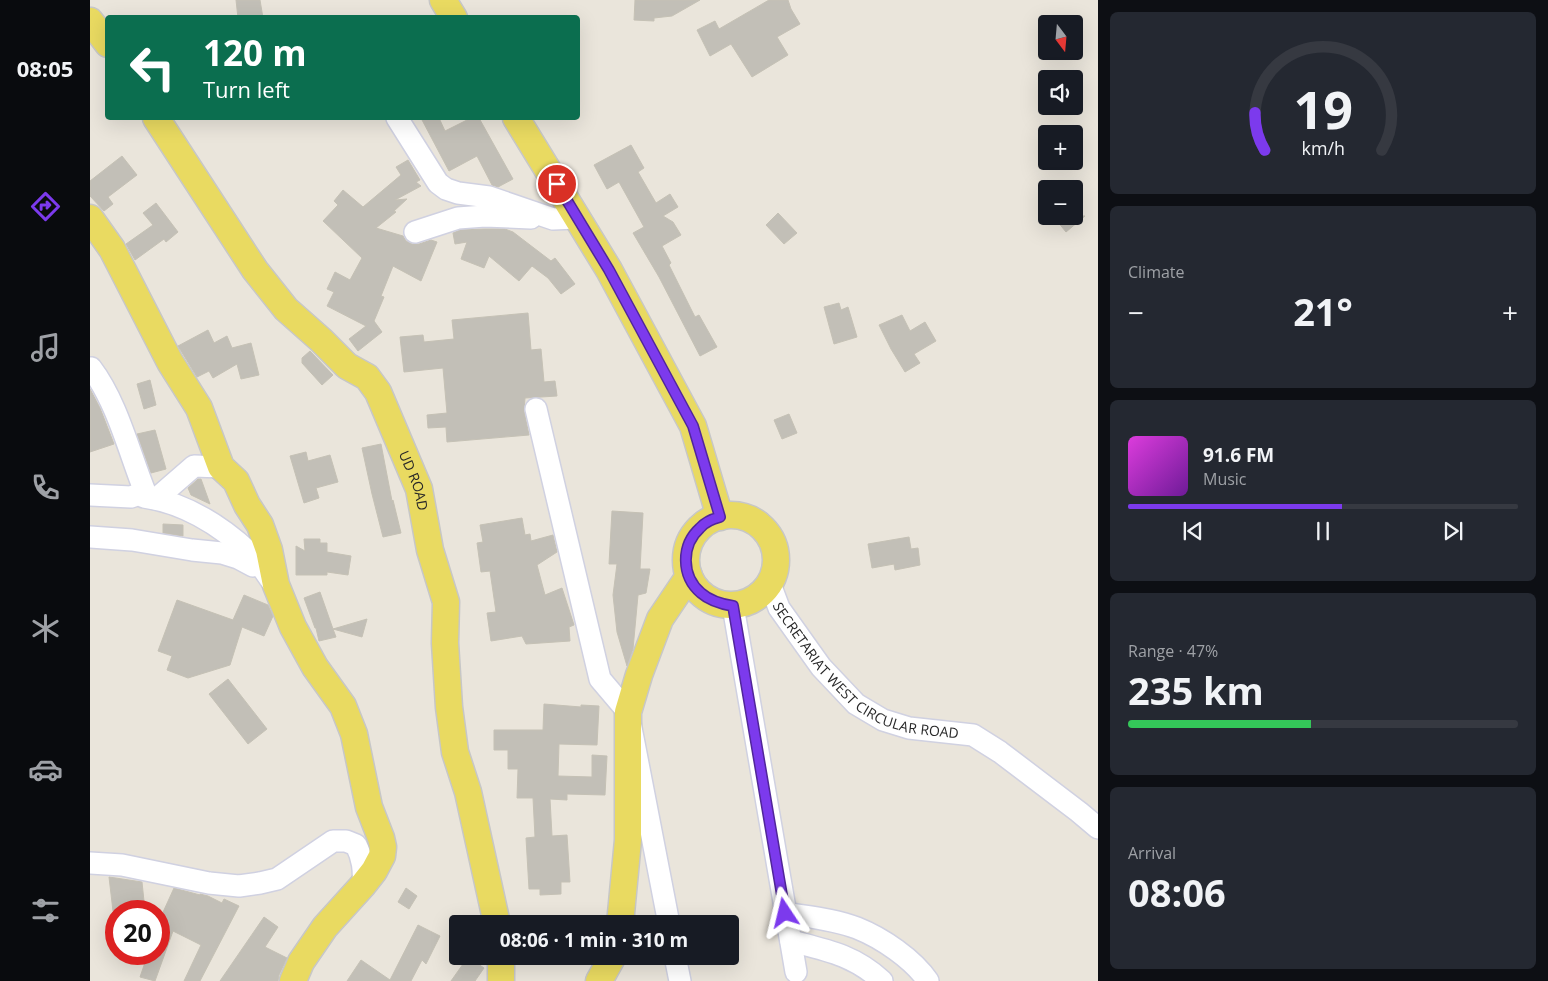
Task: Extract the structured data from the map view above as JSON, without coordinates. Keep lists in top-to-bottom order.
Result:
{
  "streets": {
    "main road": ["UD ROAD"],
    "street": ["SECRETARIAT WEST CIRCULAR ROAD"]
  },
  "north": "bottom",
  "page": {
    "tabs": "08:05",
    "map_buttons": ["+", "−"],
    "turn": ["120 m", "Turn left"],
    "tile": [
      "Climate",
      ["Range · 47%", "235 km"],
      ["Arrival", "08:06"]
    ],
    "heat": ["−", "21°", "+"],
    "song": ["91.6 FM", "Music"],
    "limit": "20",
    "trip": "08:06 · 1 min · 310 m",
    "gauge": ["19", "km/h"]
  }
}
